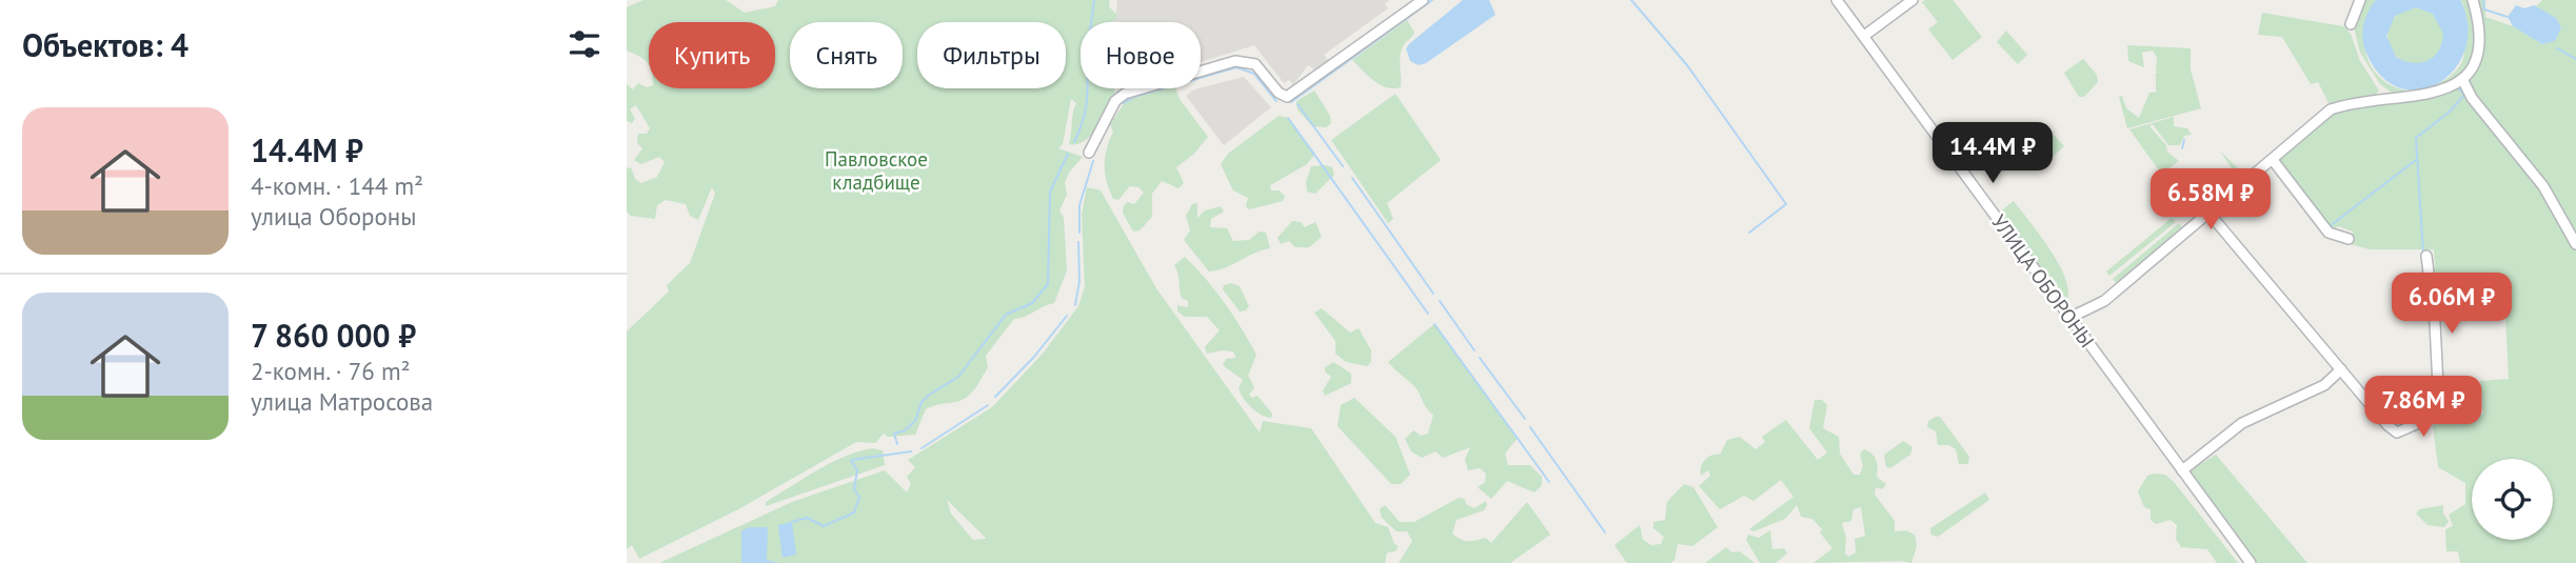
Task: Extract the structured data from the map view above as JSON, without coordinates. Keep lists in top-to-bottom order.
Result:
{
  "streets": {
    "street": ["УЛИЦА ОБОРОНЫ"]
  },
  "parks": ["Павловское кладбище"],
  "page": {
    "heading": "Объектов: 4",
    "chip": [
      "Купить",
      "Снять",
      "Фильтры",
      "Новое"
    ],
    "list": [
      {
        "name": "14.4M ₽",
        "note": "4-комн. · 144 m² · улица Обороны"
      },
      {
        "name": "7 860 000 ₽",
        "note": "2-комн. · 76 m² · улица Матросова"
      }
    ],
    "price": [
      "14.4M ₽",
      "6.58M ₽",
      "6.06M ₽",
      "7.86M ₽"
    ]
  }
}
